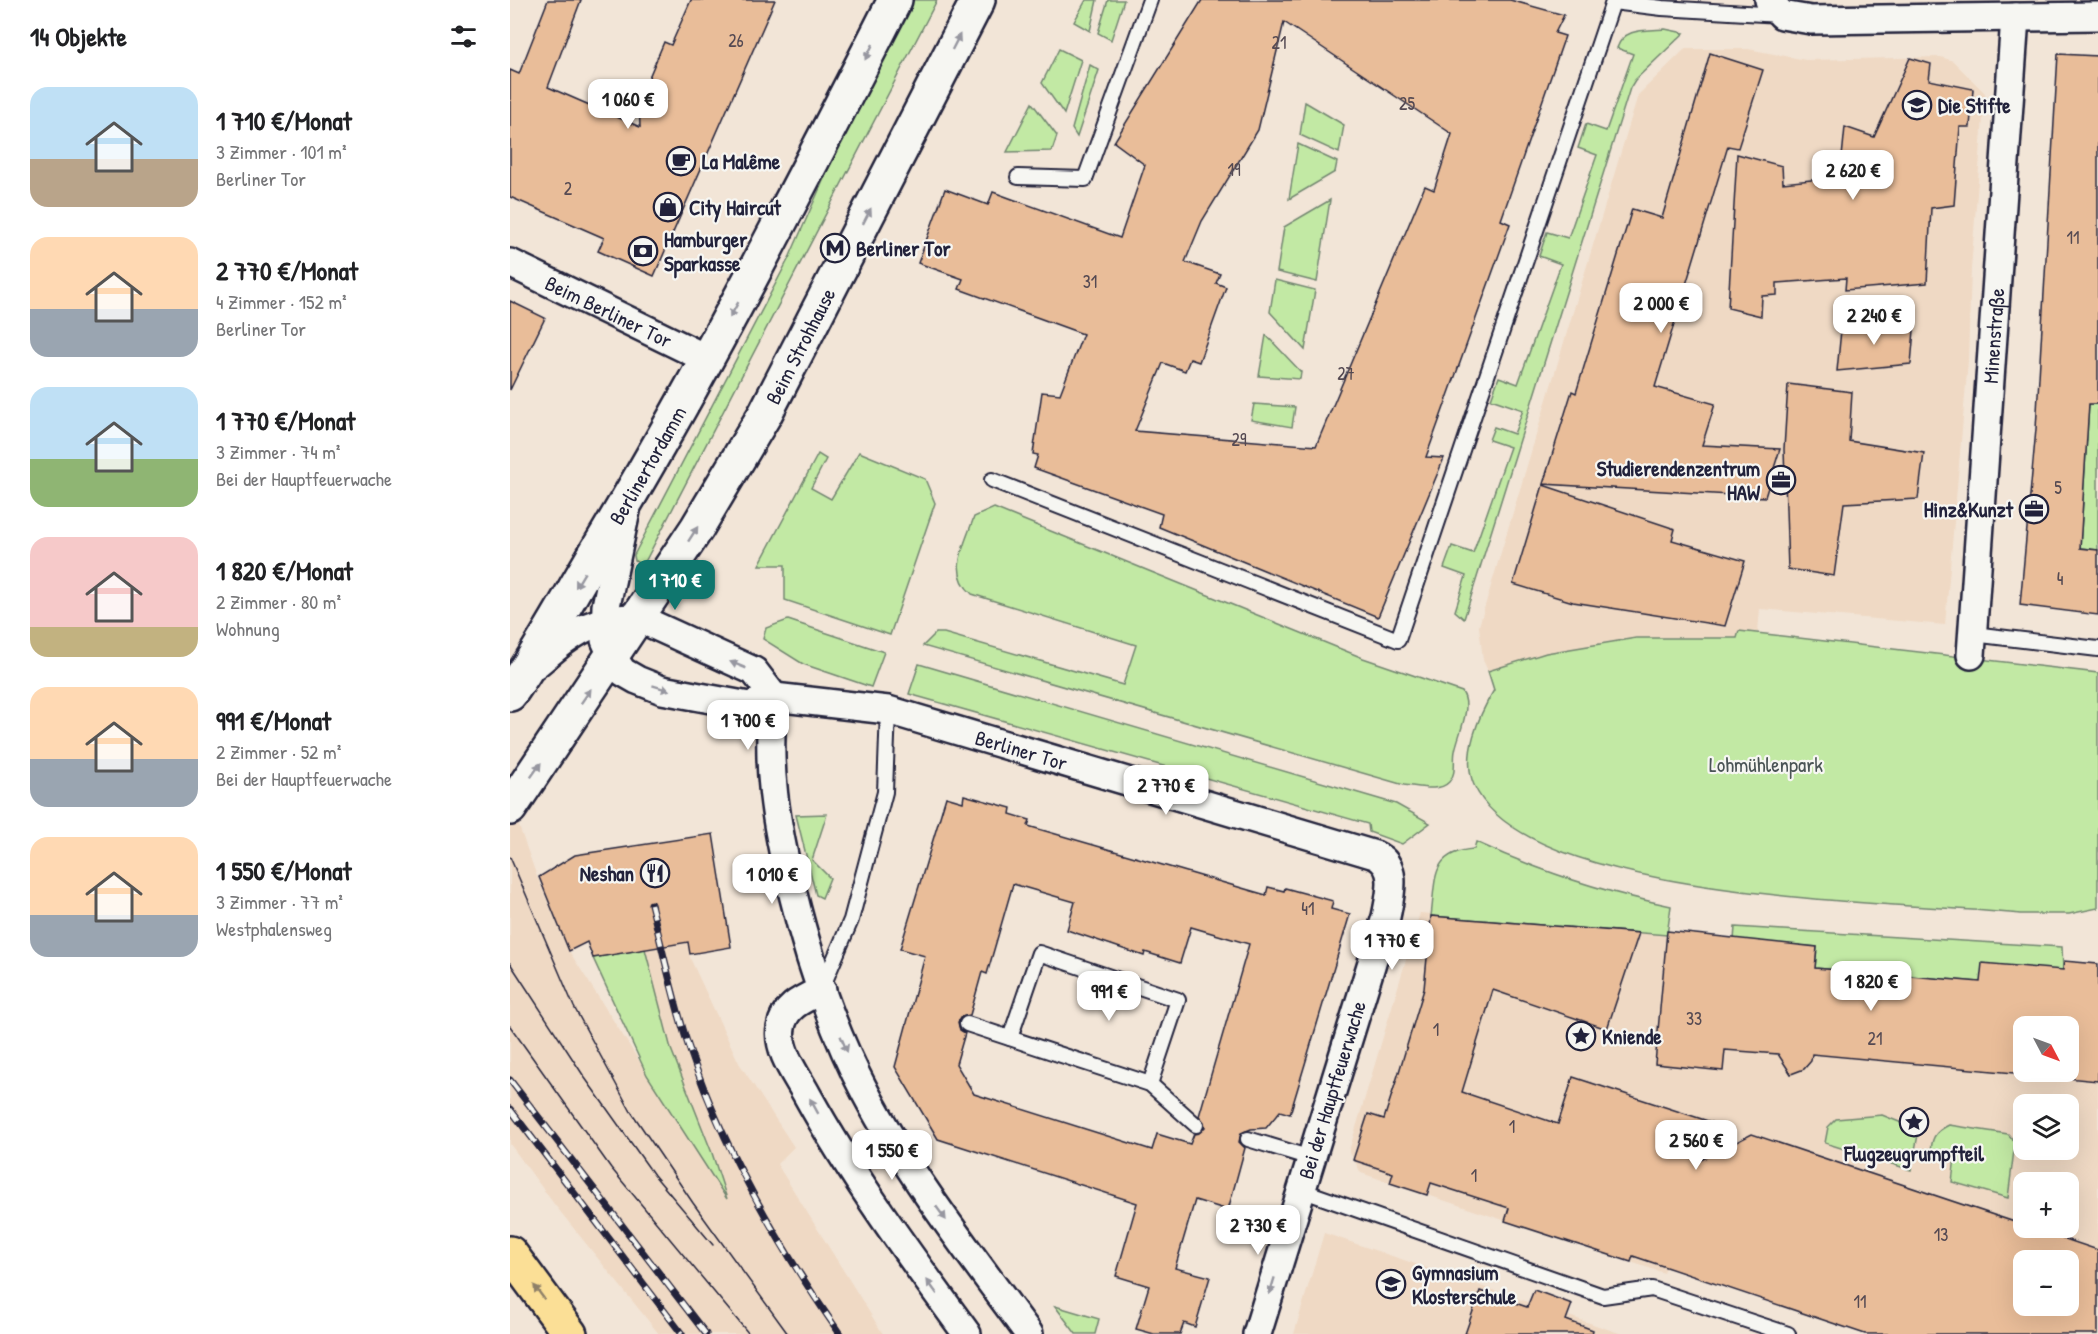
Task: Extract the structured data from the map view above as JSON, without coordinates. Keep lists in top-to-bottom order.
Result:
{
  "streets": {
    "main road": ["Beim Strohhause", "Berlinertordamm"],
    "street": [
      "Beim Berliner Tor",
      "Minenstraße",
      "Berliner Tor",
      "Bei der Hauptfeuerwache"
    ]
  },
  "crossings": [
    ["Beim Berliner Tor", "Berlinertordamm"],
    ["Berliner Tor", "Bei der Hauptfeuerwache"]
  ],
  "parks": ["Lohmühlenpark"],
  "places": {
    "school or university": ["Die Stifte", "Gymnasium Klosterschule"],
    "cafe": ["La Malême"],
    "shop": ["City Haircut"],
    "metro station": ["Berliner Tor"],
    "bank": ["Hamburger Sparkasse"],
    "office": ["Studierendenzentrum HAW", "Hinz&Kunzt"],
    "restaurant": ["Neshan"],
    "place": ["Kniende", "Flugzeugrumpfteil"]
  },
  "house_numbers": [
    "26",
    "21",
    "25",
    "19",
    "2",
    "11",
    "31",
    "27",
    "29",
    "5",
    "4",
    "41",
    "33",
    "1",
    "21",
    "1",
    "1",
    "13",
    "11"
  ],
  "north": "bottom right",
  "page": {
    "heading": "14 Objekte",
    "list": [
      {
        "name": "1 710 €/Monat",
        "note": "3 Zimmer · 101 m² · Berliner Tor"
      },
      {
        "name": "2 770 €/Monat",
        "note": "4 Zimmer · 152 m² · Berliner Tor"
      },
      {
        "name": "1 770 €/Monat",
        "note": "3 Zimmer · 74 m² · Bei der Hauptfeuerwache"
      },
      {
        "name": "1 820 €/Monat",
        "note": "2 Zimmer · 80 m² · Wohnung"
      },
      {
        "name": "991 €/Monat",
        "note": "2 Zimmer · 52 m² · Bei der Hauptfeuerwache"
      },
      {
        "name": "1 550 €/Monat",
        "note": "3 Zimmer · 77 m² · Westphalensweg"
      }
    ],
    "price": [
      "1 060 €",
      "2 620 €",
      "2 000 €",
      "2 240 €",
      "1 710 €",
      "1 700 €",
      "2 770 €",
      "1 010 €",
      "1 770 €",
      "1 820 €",
      "991 €",
      "2 560 €",
      "1 550 €",
      "2 730 €"
    ],
    "map_buttons": ["+", "−"]
  }
}
